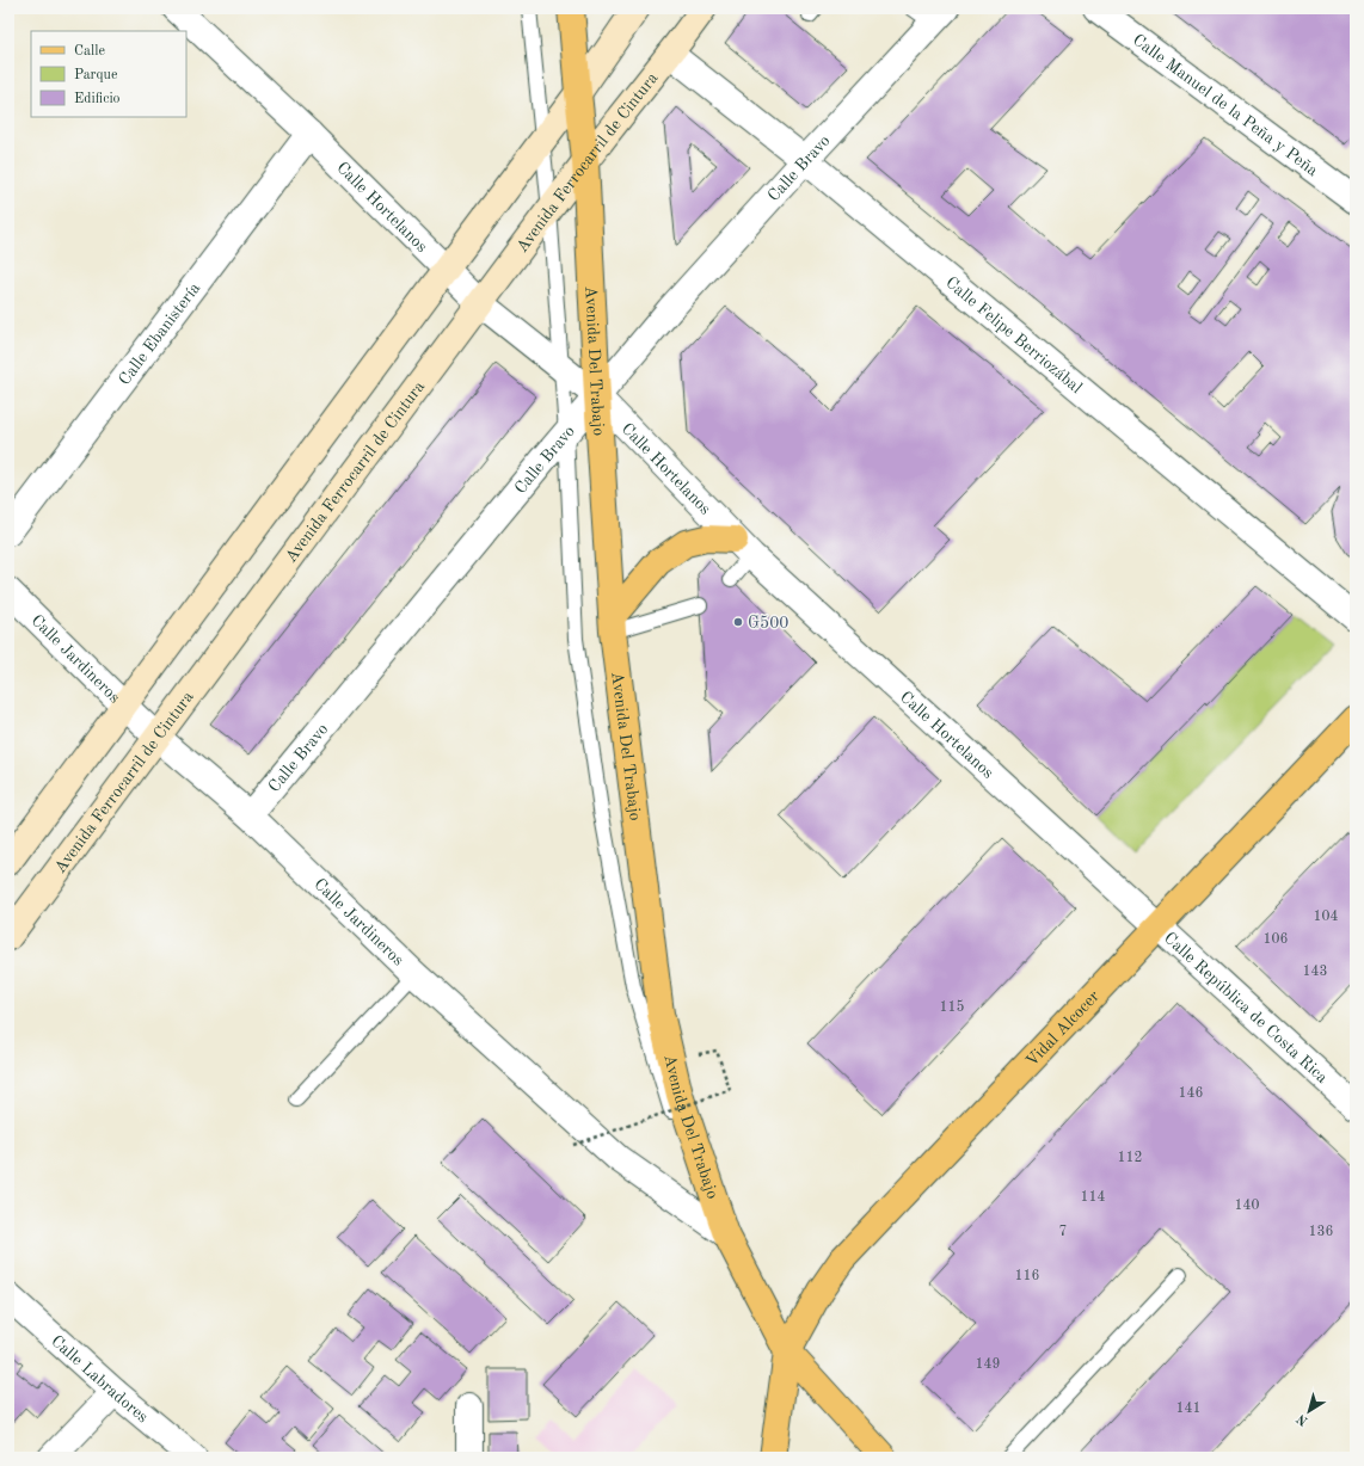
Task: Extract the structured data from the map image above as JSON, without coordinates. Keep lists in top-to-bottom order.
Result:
{
  "streets": {
    "main road": ["Avenida Del Trabajo", "Vidal Alcocer"],
    "street": [
      "Calle Manuel de la Peña y Peña",
      "Avenida Ferrocarril de Cintura",
      "Calle Bravo",
      "Calle Hortelanos",
      "Calle Ebanistería",
      "Calle Felipe Berriozábal",
      "Calle Jardineros",
      "Calle República de Costa Rica",
      "Calle Labradores"
    ]
  },
  "crossings": [
    ["Avenida Ferrocarril de Cintura", "Calle Hortelanos"],
    ["Avenida Ferrocarril de Cintura", "Calle Felipe Berriozábal"],
    ["Avenida Ferrocarril de Cintura", "Avenida Del Trabajo"],
    ["Avenida Ferrocarril de Cintura", "Calle Jardineros"],
    ["Calle Bravo", "Calle Hortelanos"],
    ["Calle Bravo", "Calle Felipe Berriozábal"],
    ["Calle Bravo", "Avenida Del Trabajo"],
    ["Calle Bravo", "Calle Jardineros"],
    ["Calle Hortelanos", "Calle Ebanistería"],
    ["Calle Hortelanos", "Avenida Del Trabajo"],
    ["Calle Hortelanos", "Calle República de Costa Rica"],
    ["Calle Hortelanos", "Vidal Alcocer"],
    ["Avenida Del Trabajo", "Calle Jardineros"],
    ["Avenida Del Trabajo", "Vidal Alcocer"],
    ["Calle República de Costa Rica", "Vidal Alcocer"]
  ],
  "places": ["G500"],
  "house_numbers": [
    "104",
    "106",
    "143",
    "115",
    "146",
    "112",
    "114",
    "140",
    "7",
    "136",
    "116",
    "149",
    "141"
  ],
  "legend": ["Calle", "Parque", "Edificio"],
  "north": "bottom left"
}
